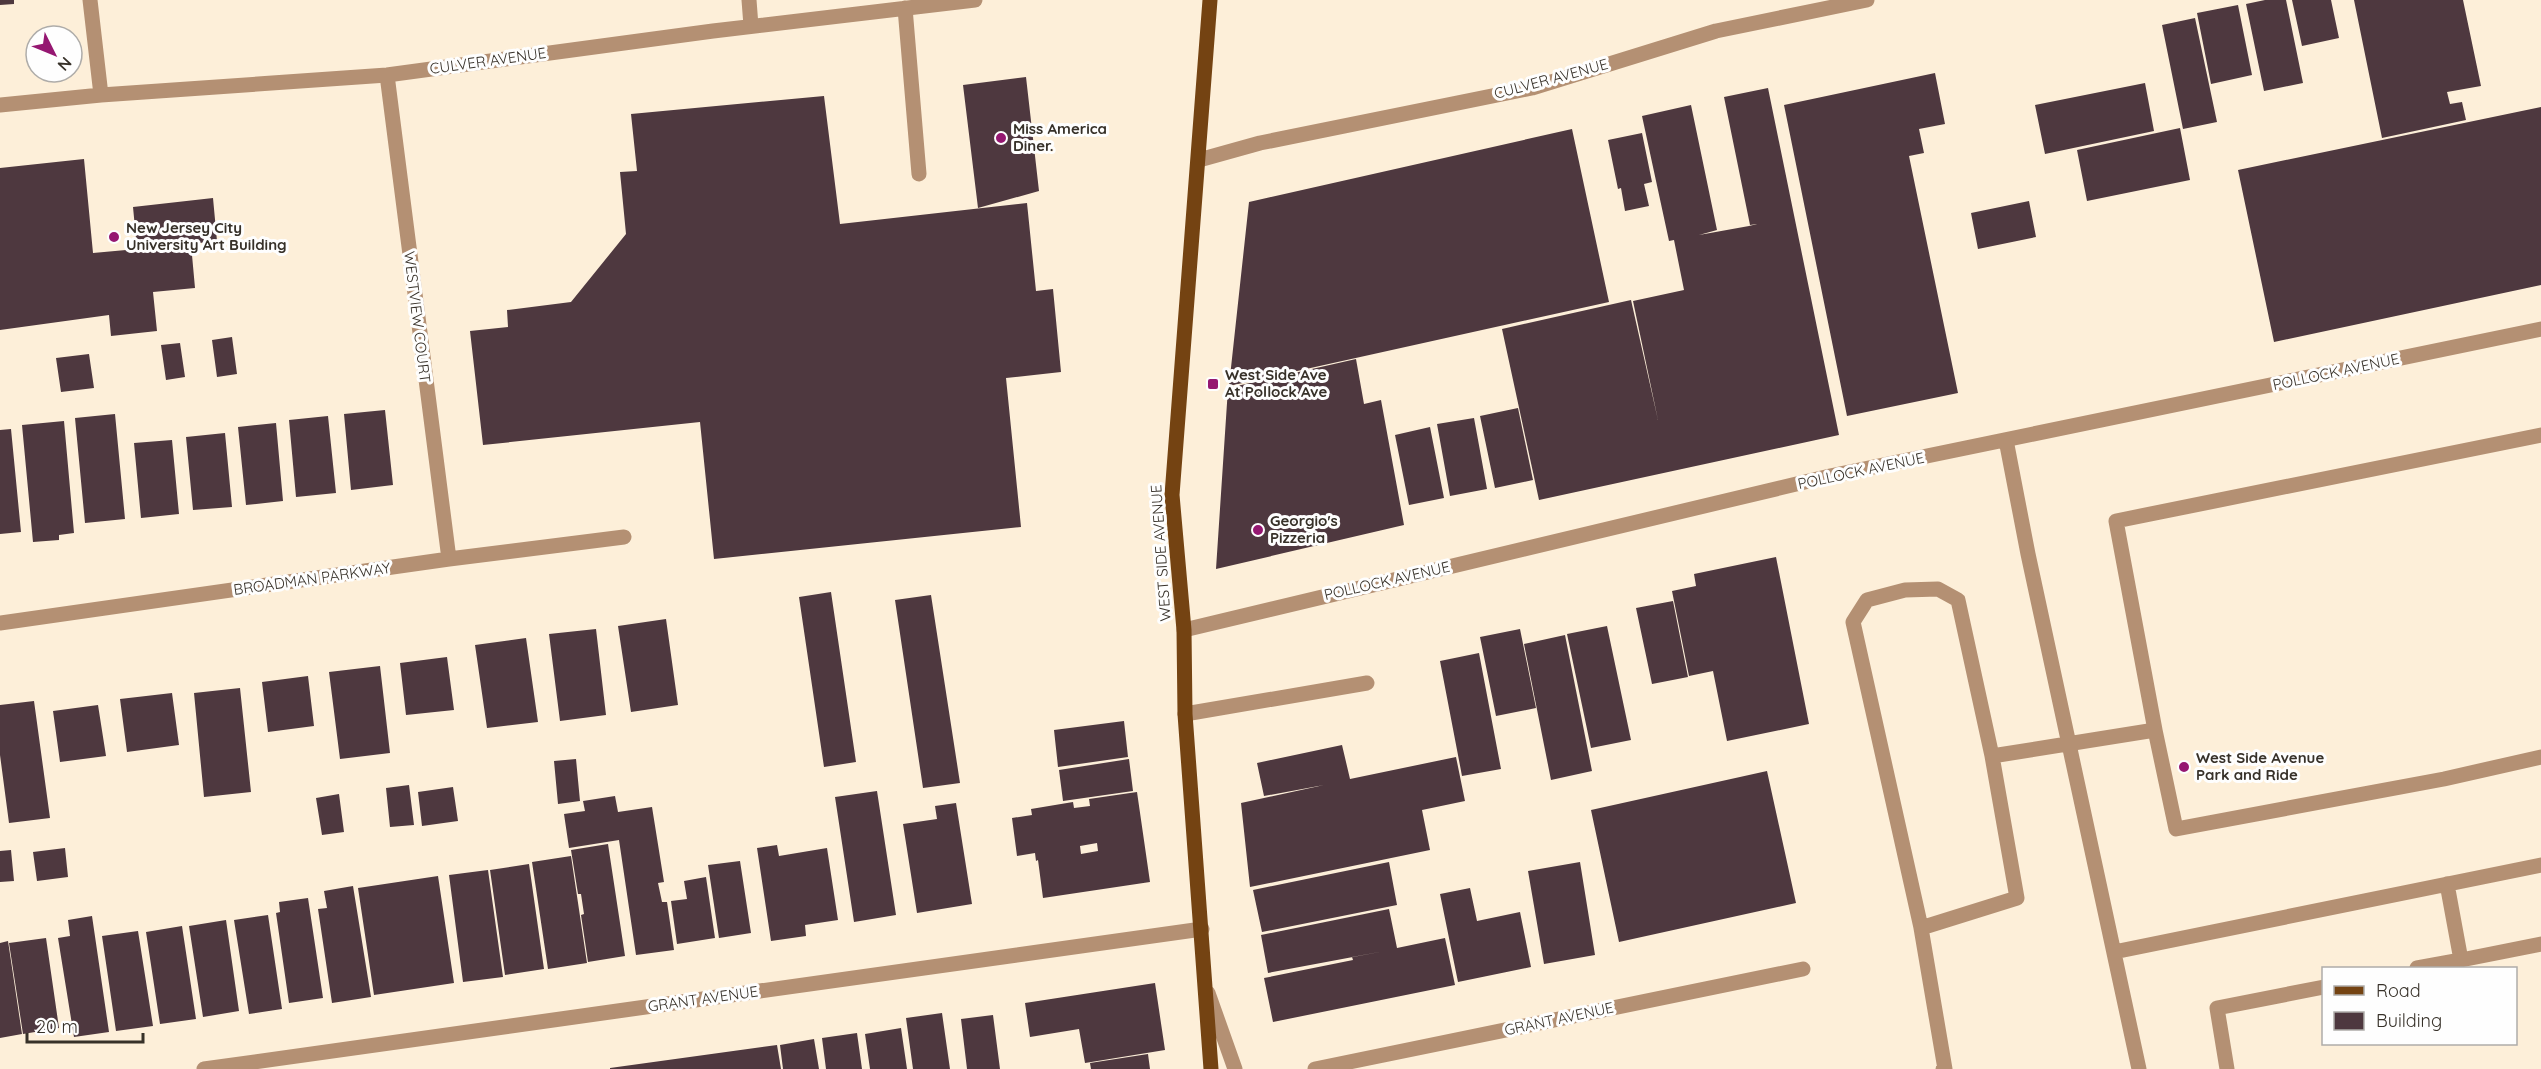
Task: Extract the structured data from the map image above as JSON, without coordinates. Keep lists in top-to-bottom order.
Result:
{
  "streets": {
    "main road": ["WEST SIDE AVENUE"],
    "street": [
      "CULVER AVENUE",
      "WESTVIEW COURT",
      "POLLOCK AVENUE",
      "BROADMAN PARKWAY",
      "GRANT AVENUE"
    ]
  },
  "crossings": [
    ["CULVER AVENUE", "WESTVIEW COURT"],
    ["CULVER AVENUE", "WEST SIDE AVENUE"],
    ["WESTVIEW COURT", "BROADMAN PARKWAY"],
    ["POLLOCK AVENUE", "WEST SIDE AVENUE"],
    ["WEST SIDE AVENUE", "GRANT AVENUE"]
  ],
  "places": {
    "other": [
      "Miss America Diner.",
      "New Jersey City University Art Building",
      "Georgio's Pizzeria",
      "West Side Avenue Park and Ride"
    ],
    "transit": ["West Side Ave At Pollock Ave"]
  },
  "legend": ["Road", "Building"],
  "scale_bar": "20 m",
  "north": "bottom right"
}
